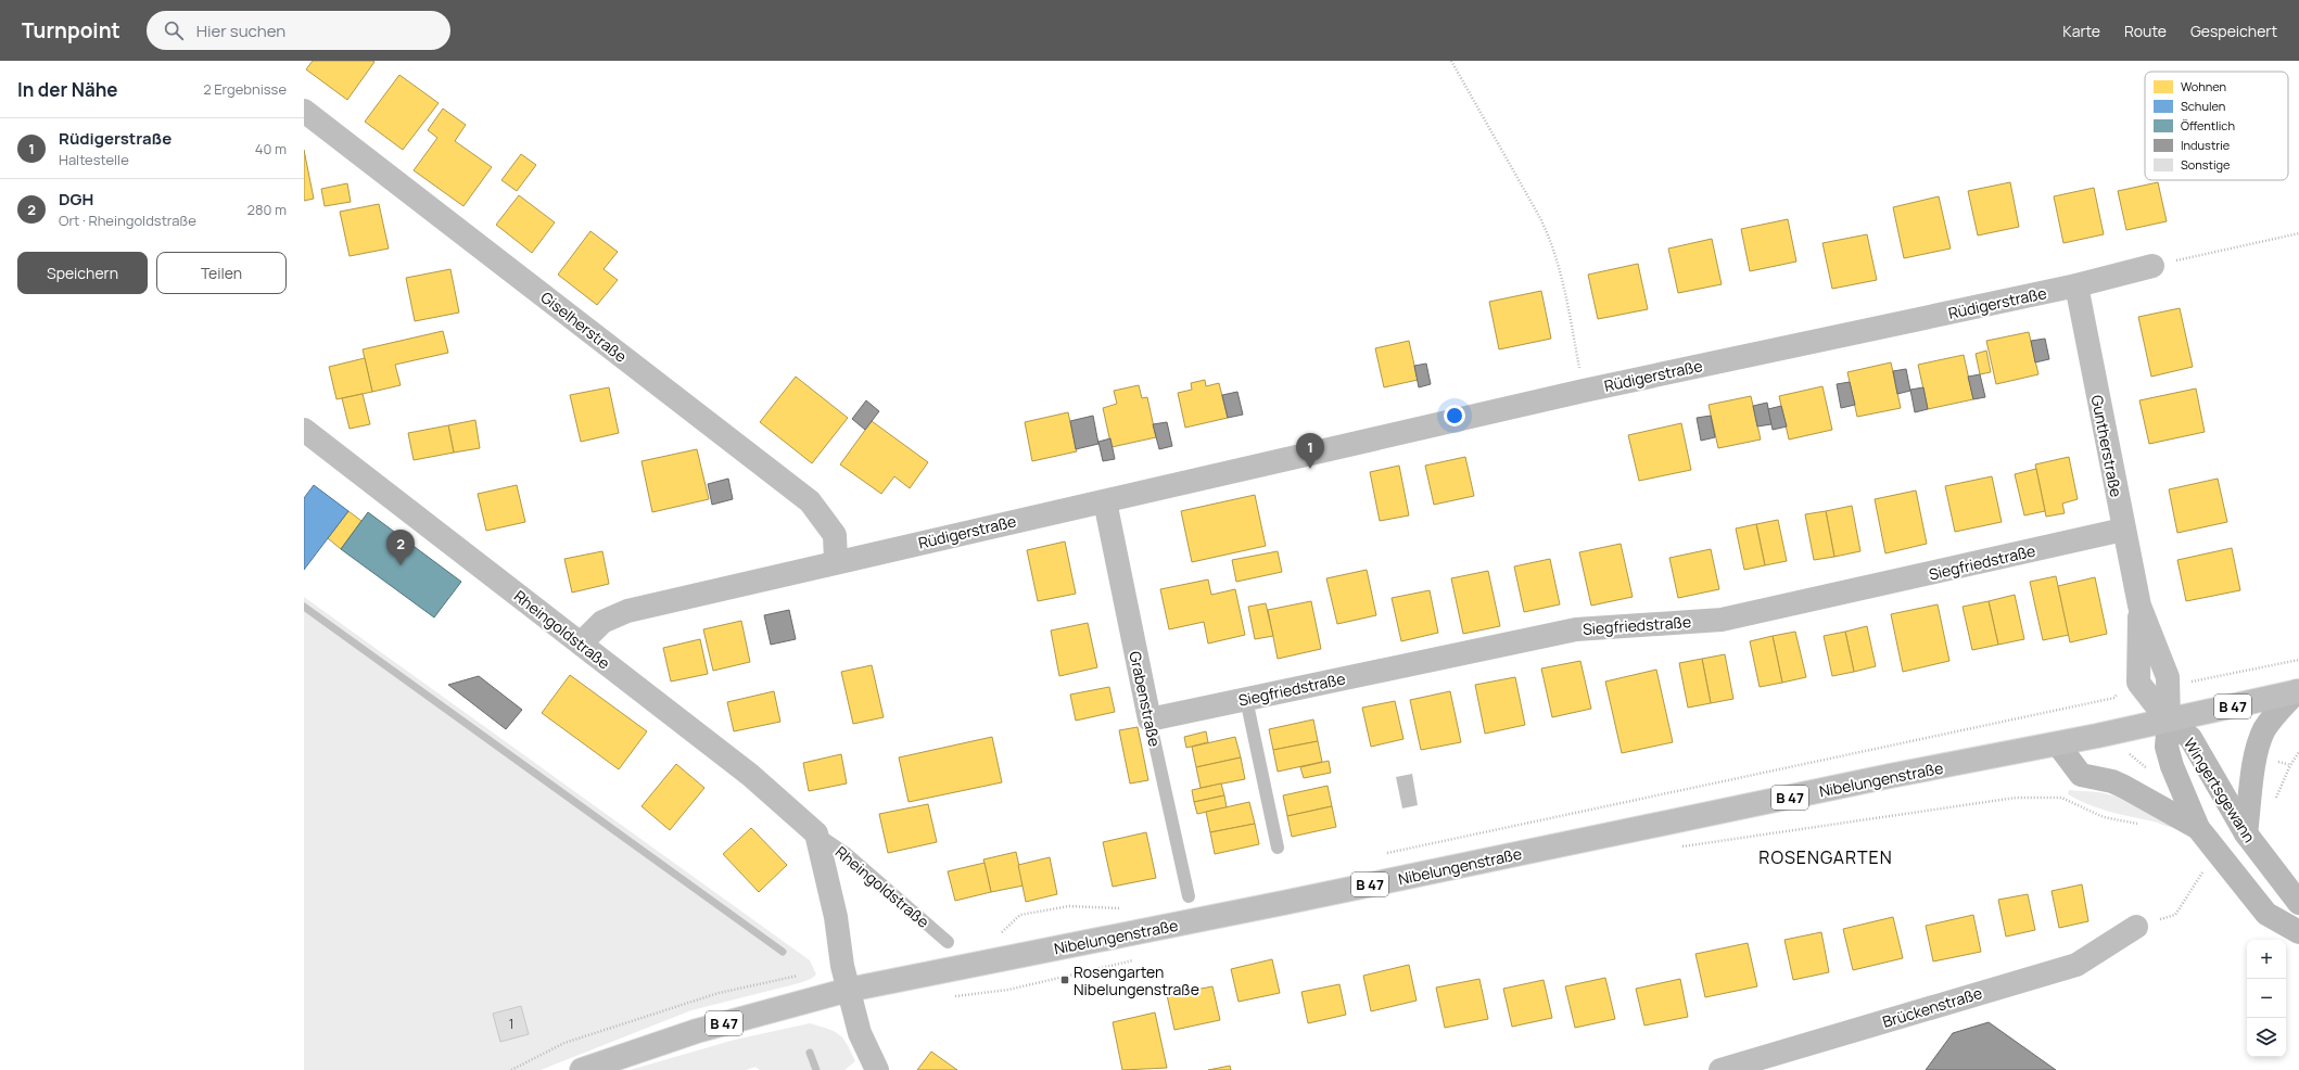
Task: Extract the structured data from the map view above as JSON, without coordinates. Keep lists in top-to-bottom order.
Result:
{
  "streets": {
    "main road": ["Wingertsgewann"],
    "street": [
      "Rüdigerstraße",
      "Giselherstraße",
      "Guntherstraße",
      "Siegfriedstraße",
      "Rheingoldstraße",
      "Grabenstraße",
      "B 47",
      "Nibelungenstraße",
      "Brückenstraße"
    ]
  },
  "crossings": [
    ["Rüdigerstraße", "Giselherstraße"],
    ["Rüdigerstraße", "Guntherstraße"],
    ["Rüdigerstraße", "Rheingoldstraße"],
    ["Rüdigerstraße", "Grabenstraße"],
    ["Guntherstraße", "Siegfriedstraße"],
    ["Guntherstraße", "Nibelungenstraße"],
    ["Guntherstraße", "Wingertsgewann"],
    ["Siegfriedstraße", "Grabenstraße"],
    ["Rheingoldstraße", "Nibelungenstraße"],
    ["Nibelungenstraße", "Wingertsgewann"]
  ],
  "districts": ["ROSENGARTEN"],
  "places": {
    "transit": ["Rosengarten Nibelungenstraße"]
  },
  "house_numbers": ["1"],
  "legend": [
    "Wohnen",
    "Schulen",
    "Öffentlich",
    "Industrie",
    "Sonstige"
  ],
  "page": {
    "header": "Turnpoint",
    "search": "Hier suchen",
    "nav": ["Karte", "Route", "Gespeichert"],
    "heading": ["In der Nähe", "2 Ergebnisse"],
    "list": [
      {
        "mark": "1",
        "name": "Rüdigerstraße",
        "note": "Haltestelle",
        "value": "40 m"
      },
      {
        "mark": "2",
        "name": "DGH",
        "note": "Ort · Rheingoldstraße",
        "value": "280 m"
      }
    ],
    "buttons": ["Speichern", "Teilen"],
    "pins": ["1", "2"],
    "map_buttons": ["+", "−"]
  }
}
